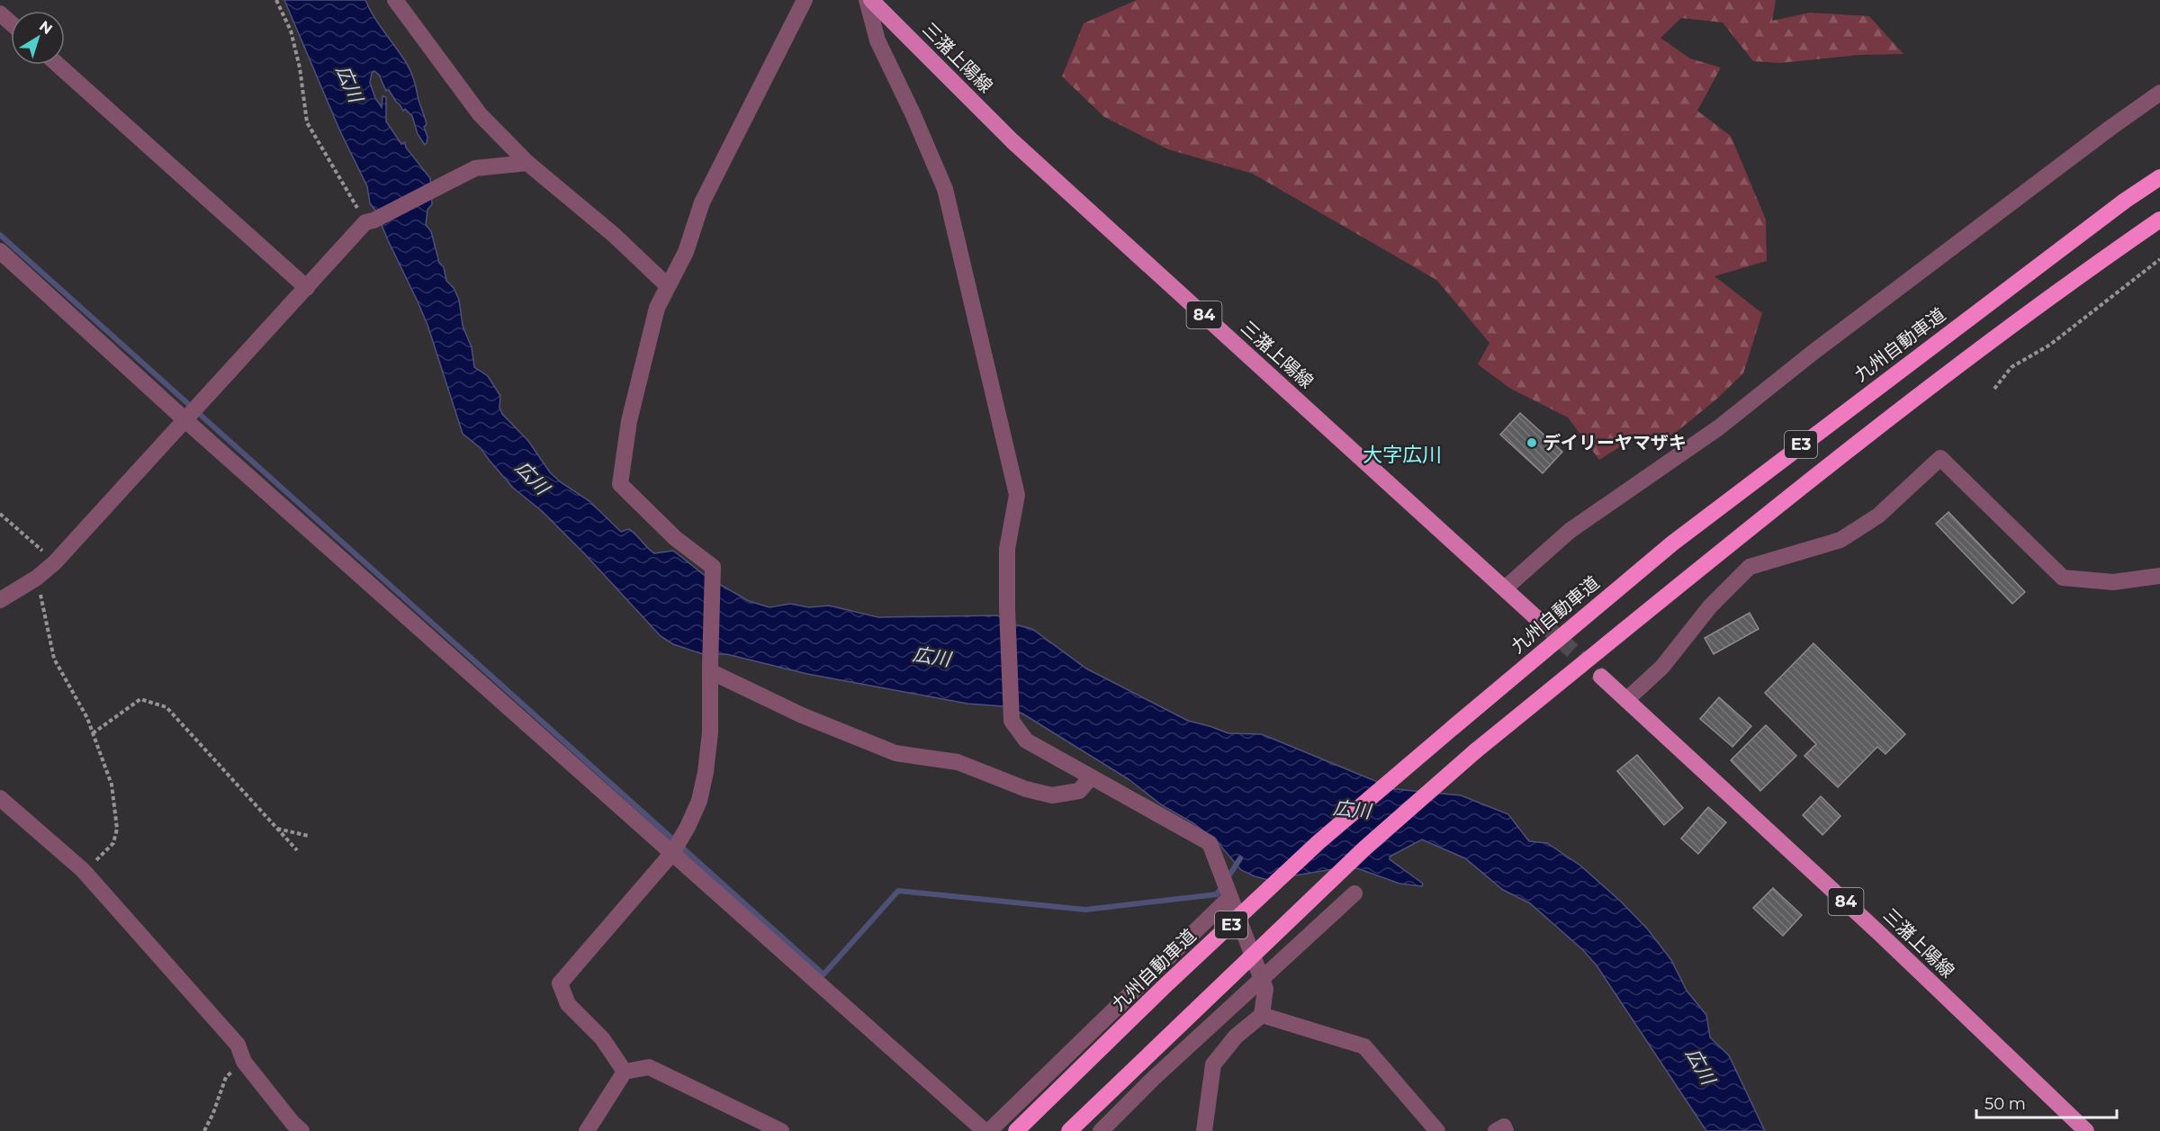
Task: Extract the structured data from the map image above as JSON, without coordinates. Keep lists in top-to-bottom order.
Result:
{
  "streets": {
    "highway": ["九州自動車道", "E3"],
    "main road": ["三潴上陽線", "84"]
  },
  "districts": ["大字広川"],
  "water": ["広川"],
  "places": ["デイリーヤマザキ"],
  "scale_bar": "50 m",
  "north": "top right"
}
